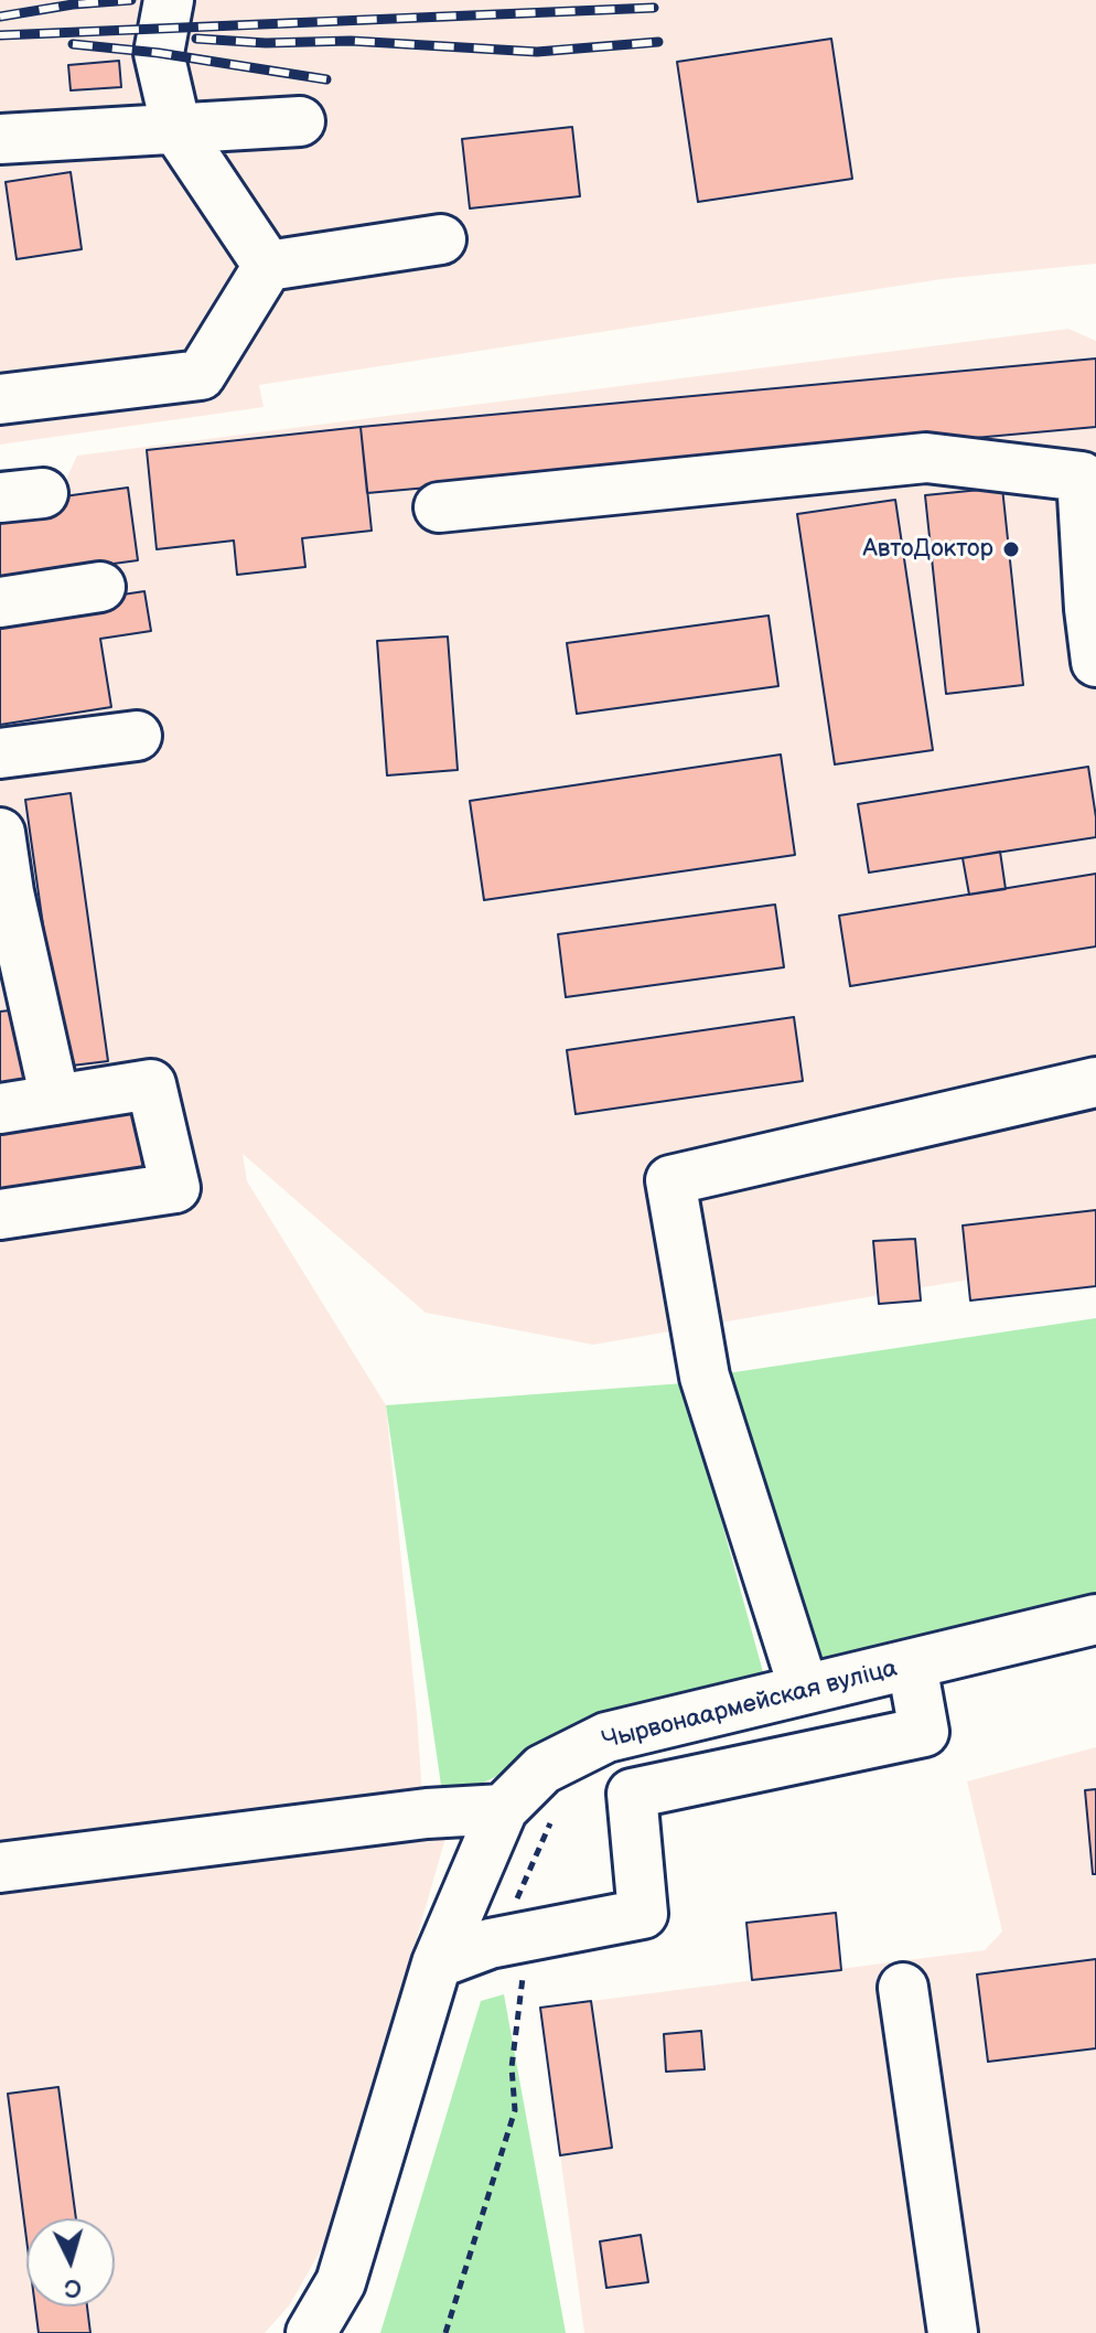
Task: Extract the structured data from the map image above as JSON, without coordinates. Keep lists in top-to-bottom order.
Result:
{
  "streets": {
    "street": ["Чырвонаармейская вуліца"]
  },
  "places": ["АвтоДоктор"],
  "north": "bottom"
}
